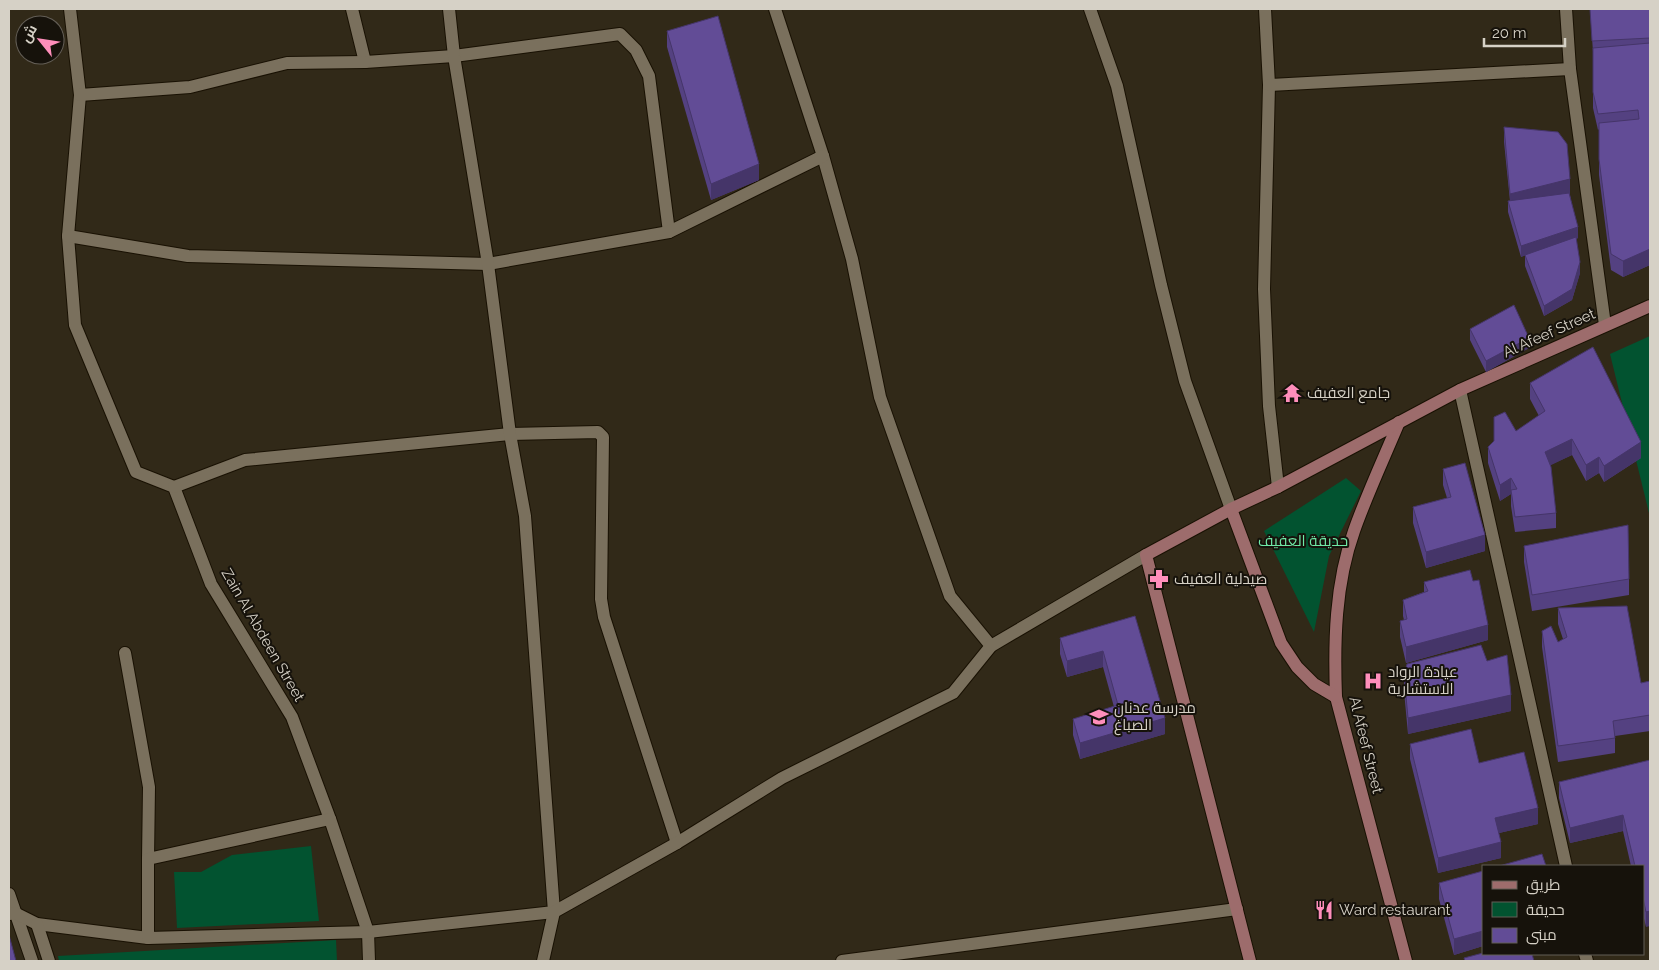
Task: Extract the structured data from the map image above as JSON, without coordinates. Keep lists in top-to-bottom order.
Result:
{
  "streets": {
    "main road": ["Al Afeef Street"],
    "street": ["Zain Al Abdeen Street"]
  },
  "parks": ["حديقة العفيف"],
  "places": {
    "temple": ["جامع العفيف"],
    "pharmacy": ["صيدلية العفيف"],
    "hospital": ["عيادة الرواد الاستشارية"],
    "school or university": ["مدرسة عدنان الصباغ"],
    "restaurant": ["Ward restaurant"]
  },
  "legend": ["طريق", "حديقة", "مبنى"],
  "scale_bar": "20 m",
  "north": "top left"
}
